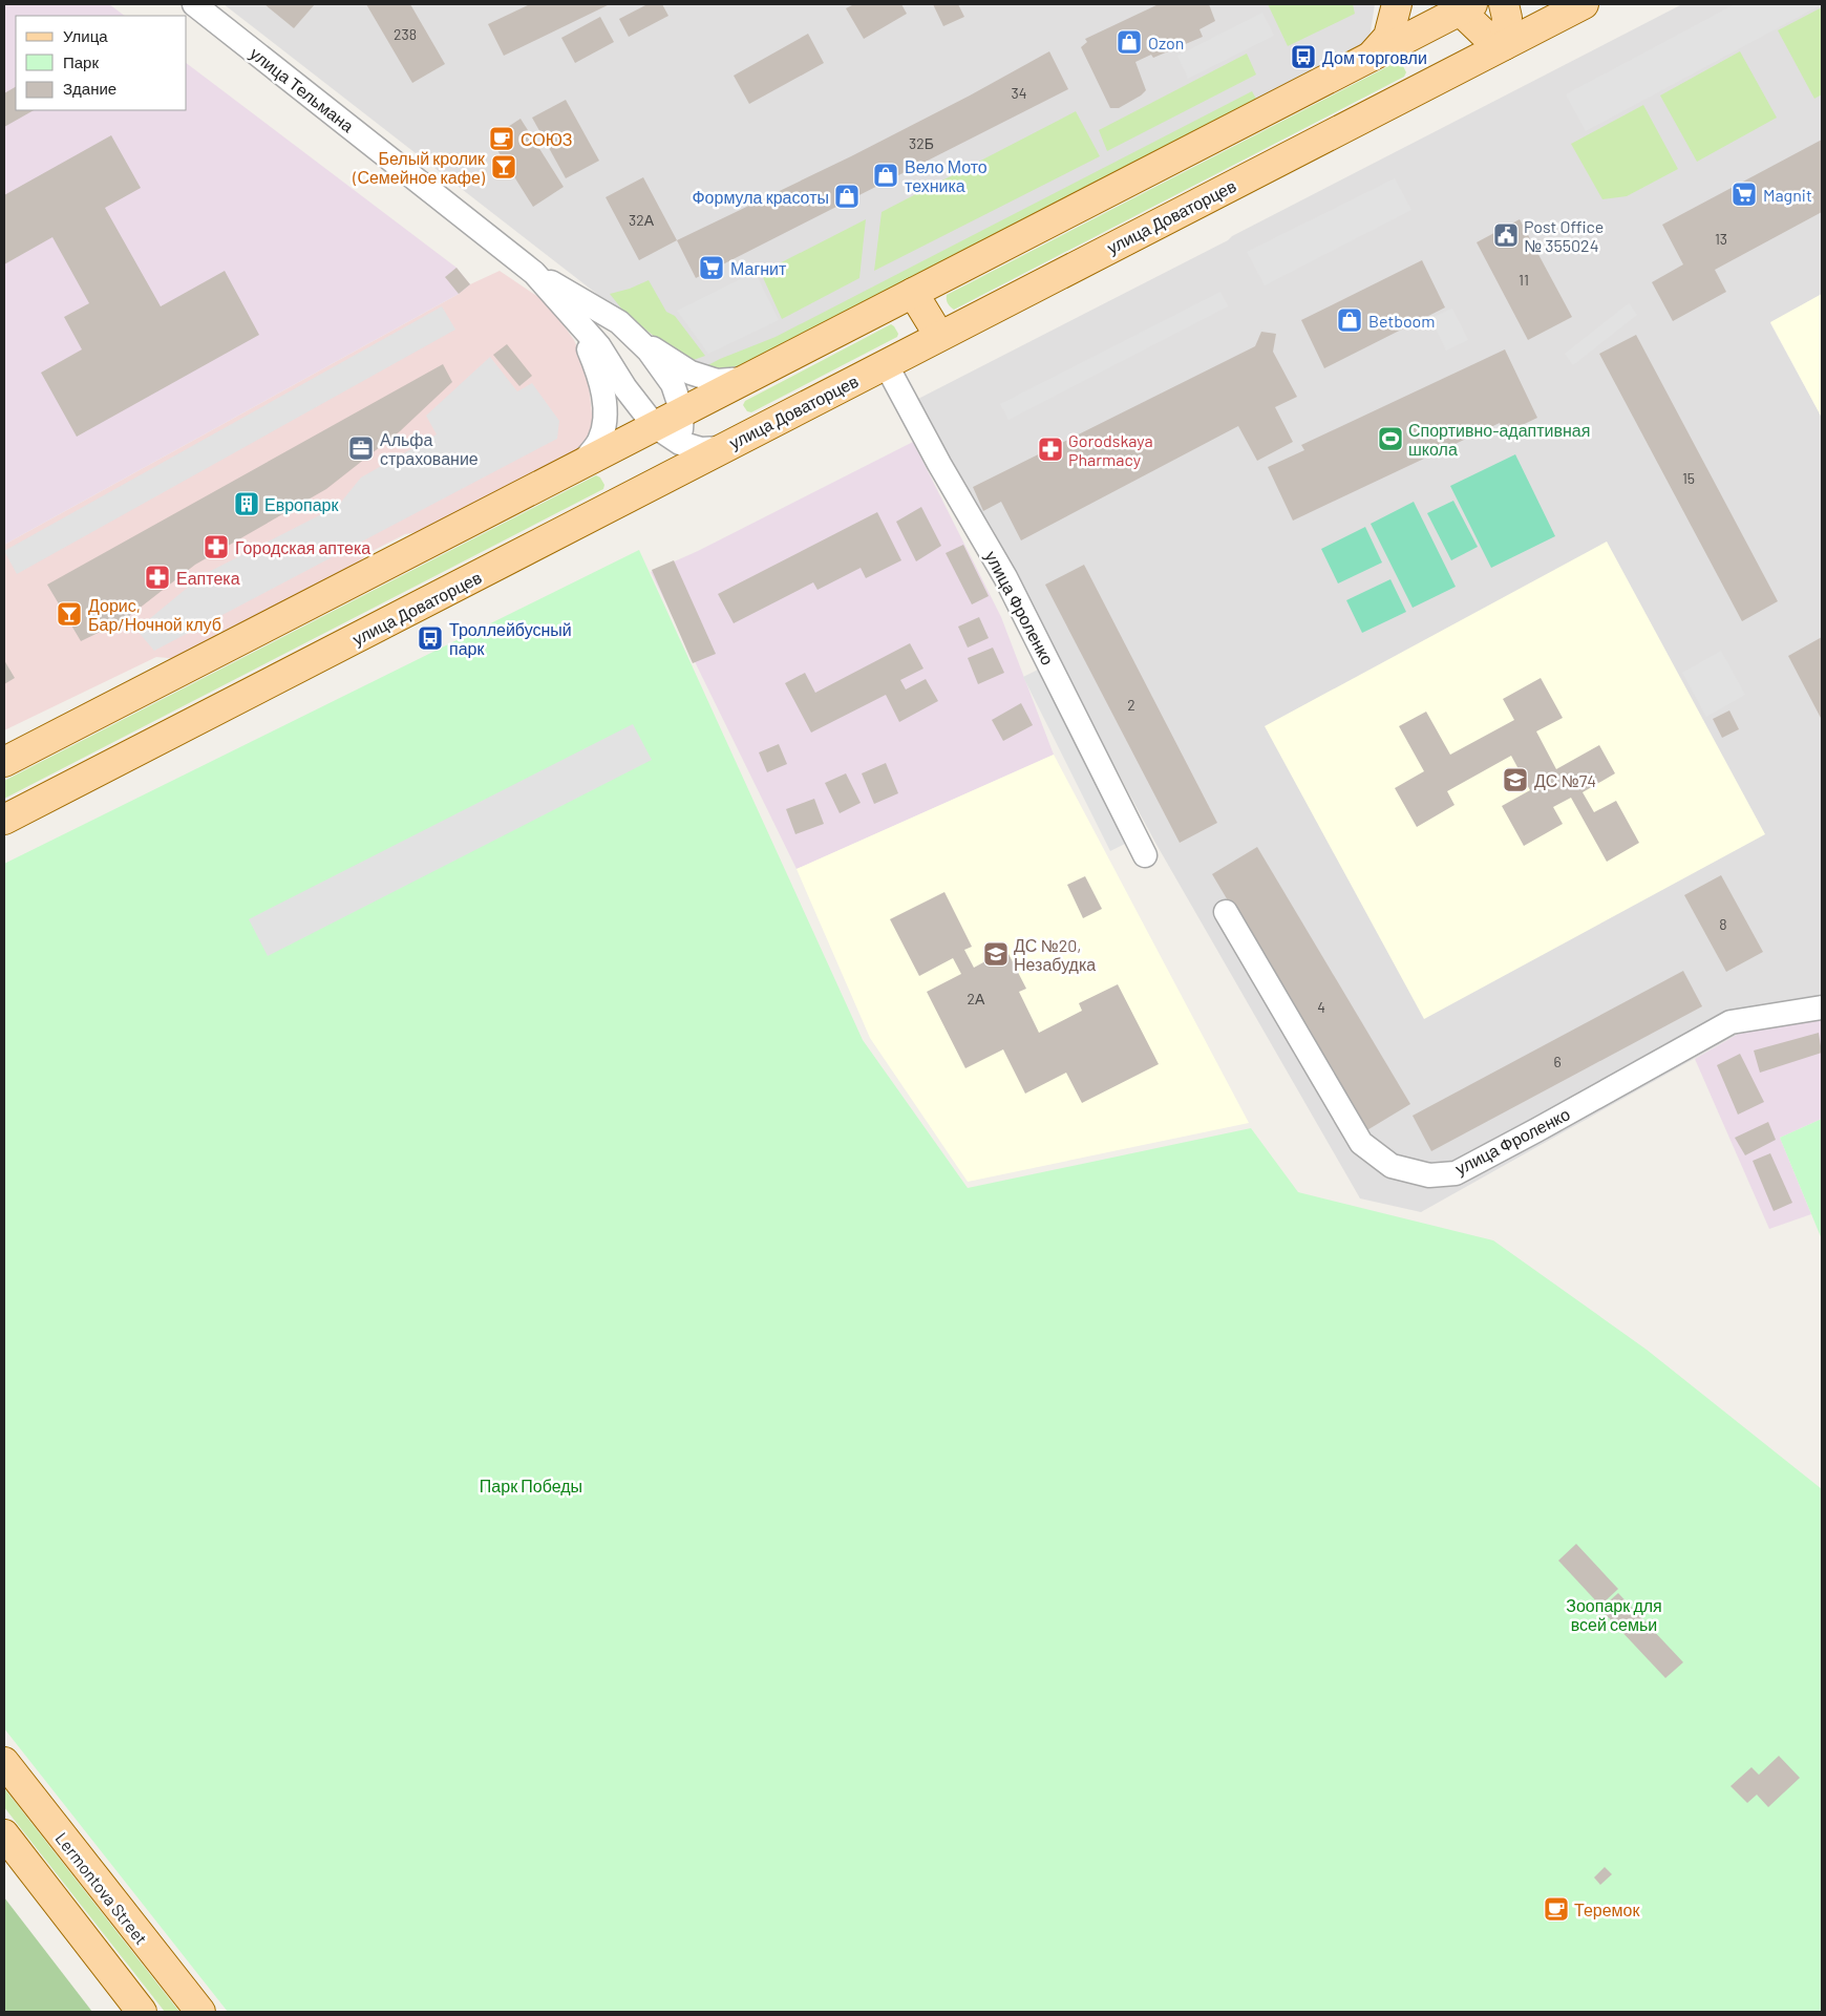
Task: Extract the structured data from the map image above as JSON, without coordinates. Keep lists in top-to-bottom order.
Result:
{
  "streets": {
    "main road": ["улица Доваторцев", "Lermontova Street"],
    "street": ["улица Тельмана", "улица Фроленко"]
  },
  "crossings": [
    ["улица Тельмана", "улица Доваторцев"],
    ["улица Доваторцев", "улица Фроленко"]
  ],
  "parks": ["Парк Победы", "Зоопарк для всей семьи"],
  "places": {
    "shop": [
      "Ozon",
      "Вело Мото техника",
      "Формула красоты",
      "Betboom"
    ],
    "bus stop": ["Дом торговли", "Троллейбусный парк"],
    "cafe": ["СОЮЗ", "Теремок"],
    "bar": ["Белый кролик (Семейное кафе)", "Дорис, Бар/Ночной клуб"],
    "supermarket": ["Magnit", "Магнит"],
    "public building": ["Post Office № 355024"],
    "sports": ["Спортивно-адаптивная школа"],
    "office": ["Альфа страхование"],
    "pharmacy": ["Gorodskaya Pharmacy", "Городская аптека", "Еаптека"],
    "building": ["Европарк"],
    "school or university": ["ДС №74", "ДС №20, Незабудка"]
  },
  "house_numbers": [
    "238",
    "34",
    "32Б",
    "32А",
    "13",
    "11",
    "15",
    "2",
    "8",
    "2А",
    "4",
    "6"
  ],
  "legend": ["Улица", "Парк", "Здание"]
}
